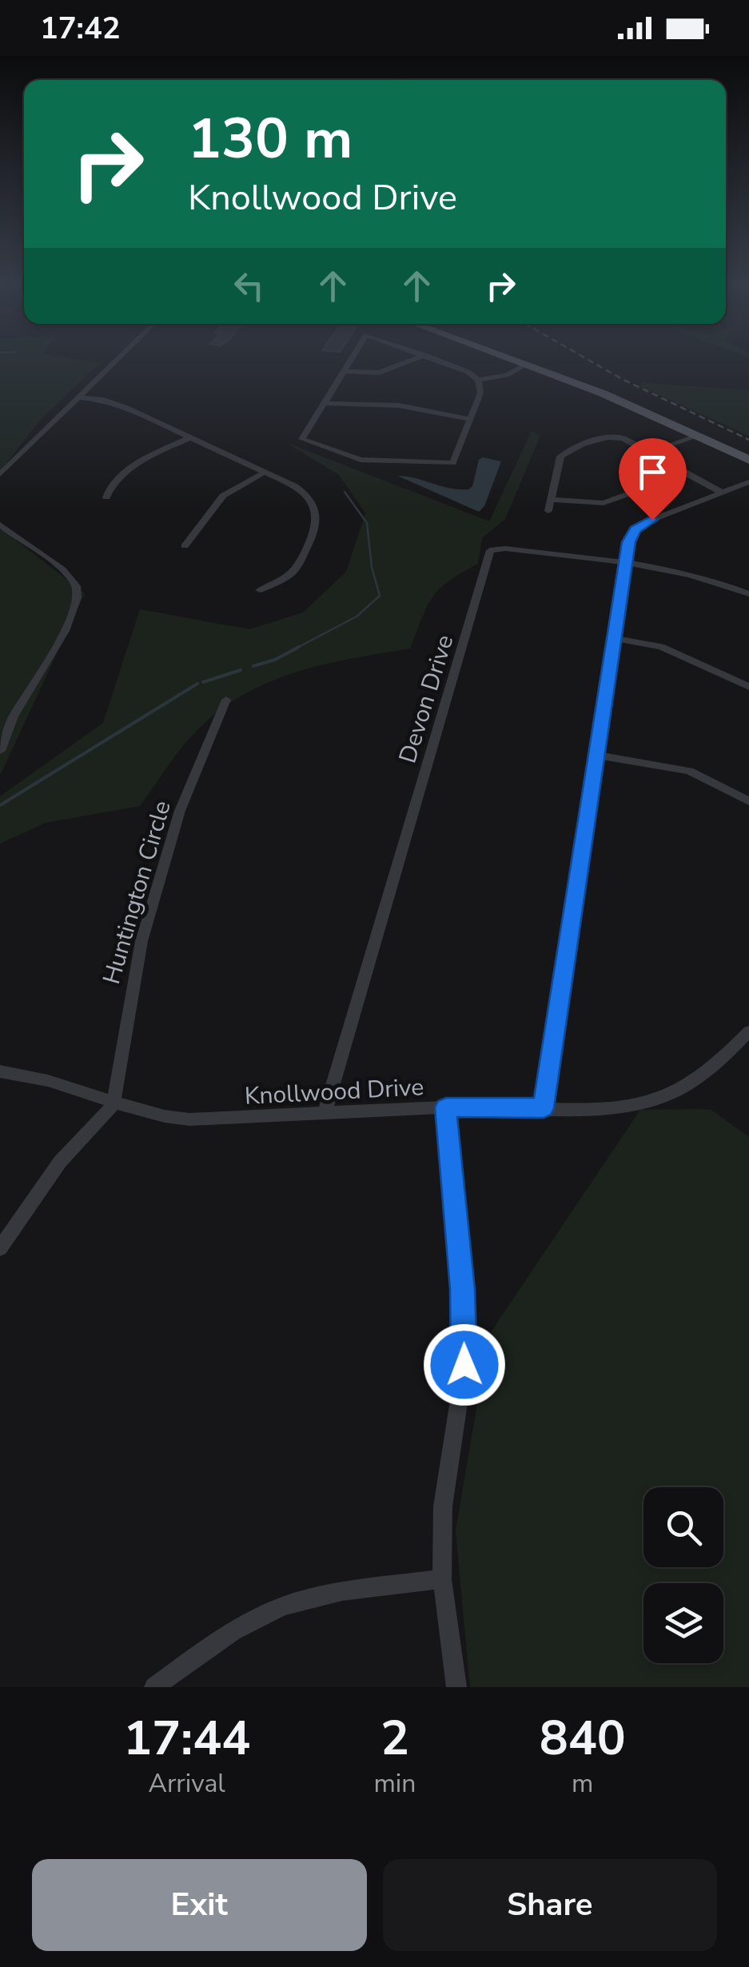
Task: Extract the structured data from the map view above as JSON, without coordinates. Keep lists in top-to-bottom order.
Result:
{
  "streets": {
    "street": ["Devon Drive", "Huntington Circle", "Knollwood Drive"]
  },
  "crossings": [
    ["Devon Drive", "Knollwood Drive"],
    ["Huntington Circle", "Knollwood Drive"]
  ],
  "page": {
    "status": "17:42",
    "turn": ["130 m", "Knollwood Drive"],
    "eta": [
      "17:44",
      "Arrival",
      "2",
      "min",
      "840",
      "m"
    ],
    "buttons": ["Exit", "Share"]
  }
}
